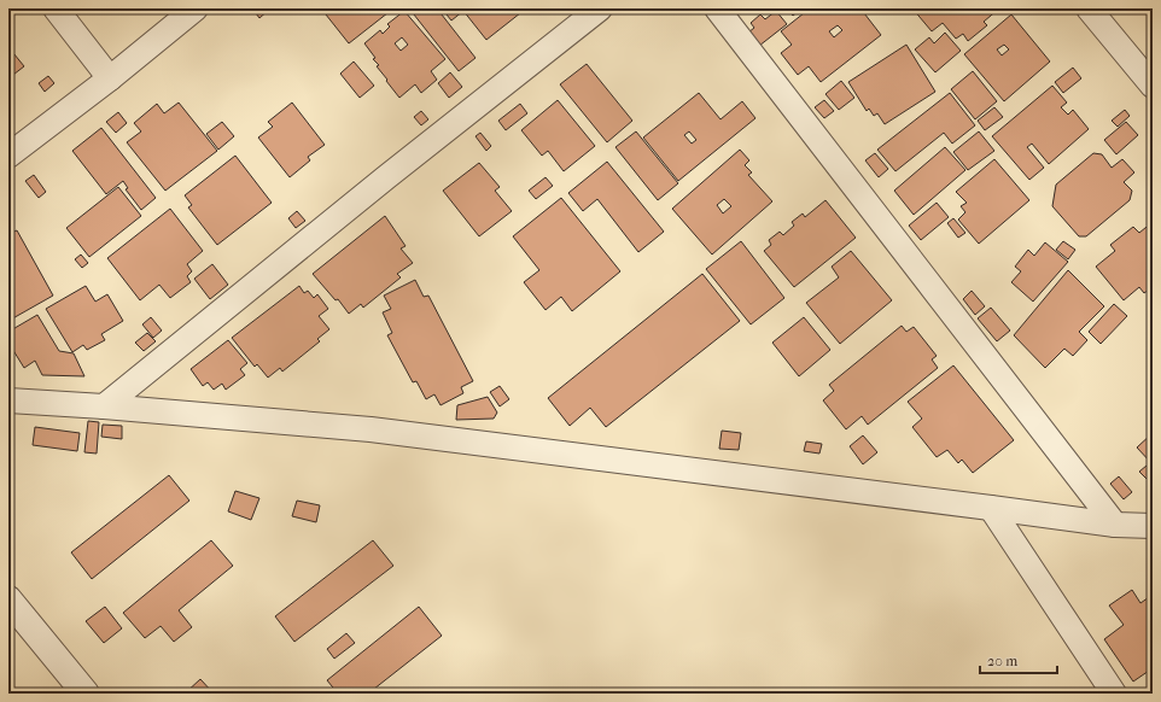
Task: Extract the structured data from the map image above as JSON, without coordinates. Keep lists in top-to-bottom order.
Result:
{
  "scale_bar": "20 m"
}
